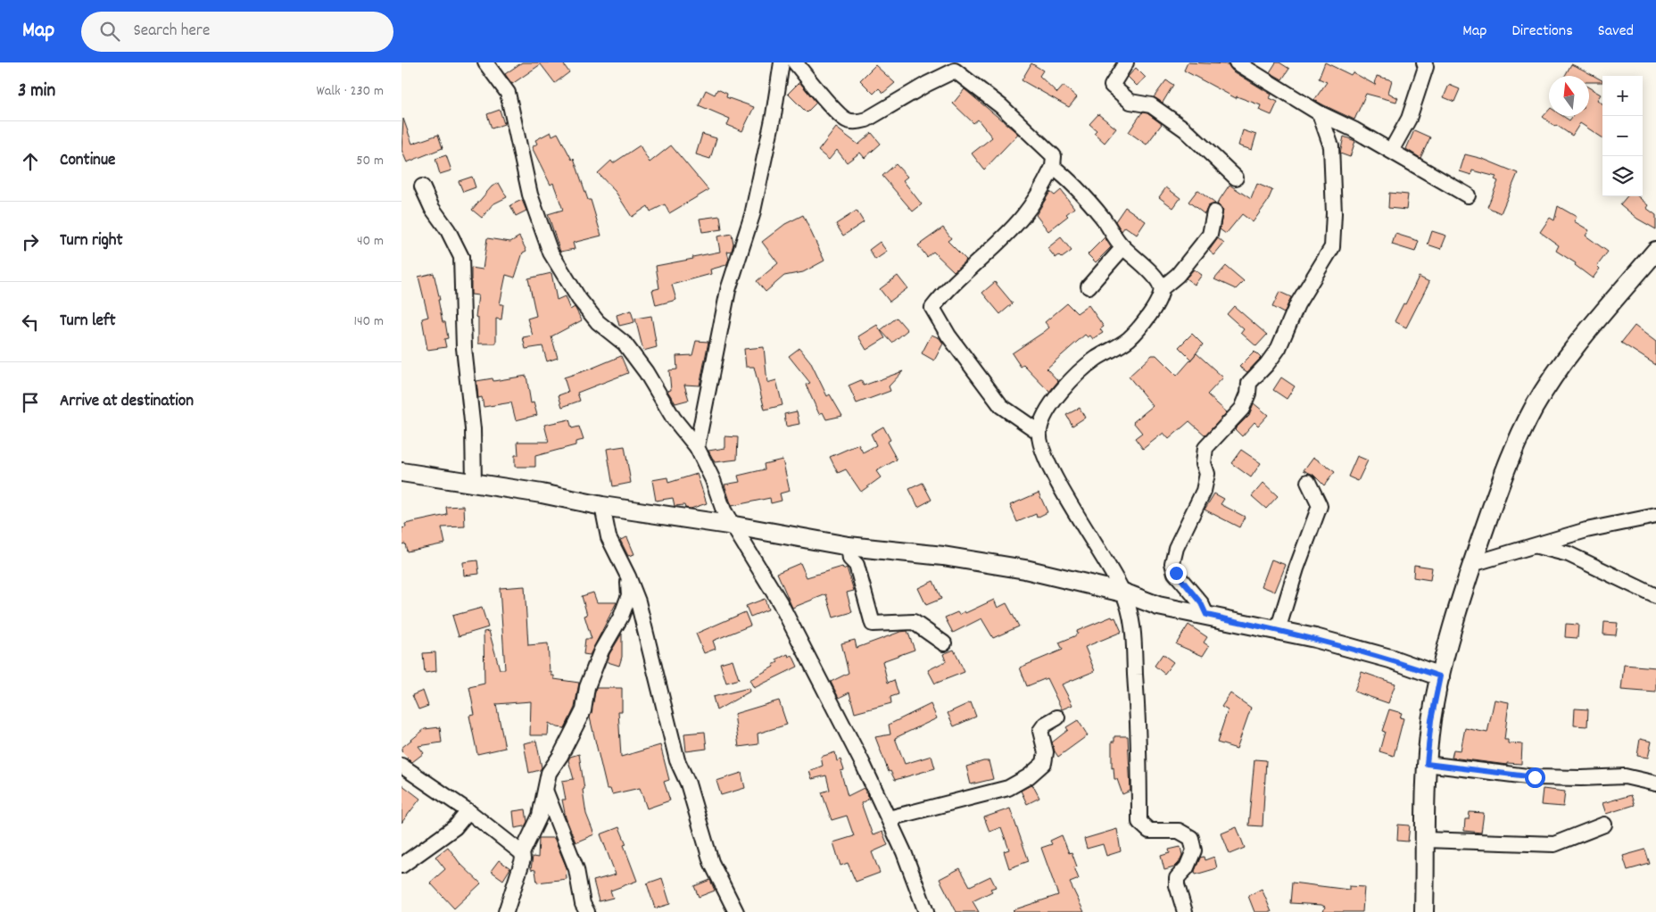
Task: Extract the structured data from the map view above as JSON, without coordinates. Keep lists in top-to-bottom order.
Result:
{
  "north": "top",
  "page": {
    "header": "Map",
    "search": "Search here",
    "nav": ["Map", "Directions", "Saved"],
    "heading": ["3 min", "Walk · 230 m"],
    "map_buttons": ["+", "−"],
    "list": [
      ["Continue", "50 m"],
      ["Turn right", "40 m"],
      ["Turn left", "140 m"],
      "Arrive at destination"
    ]
  }
}
